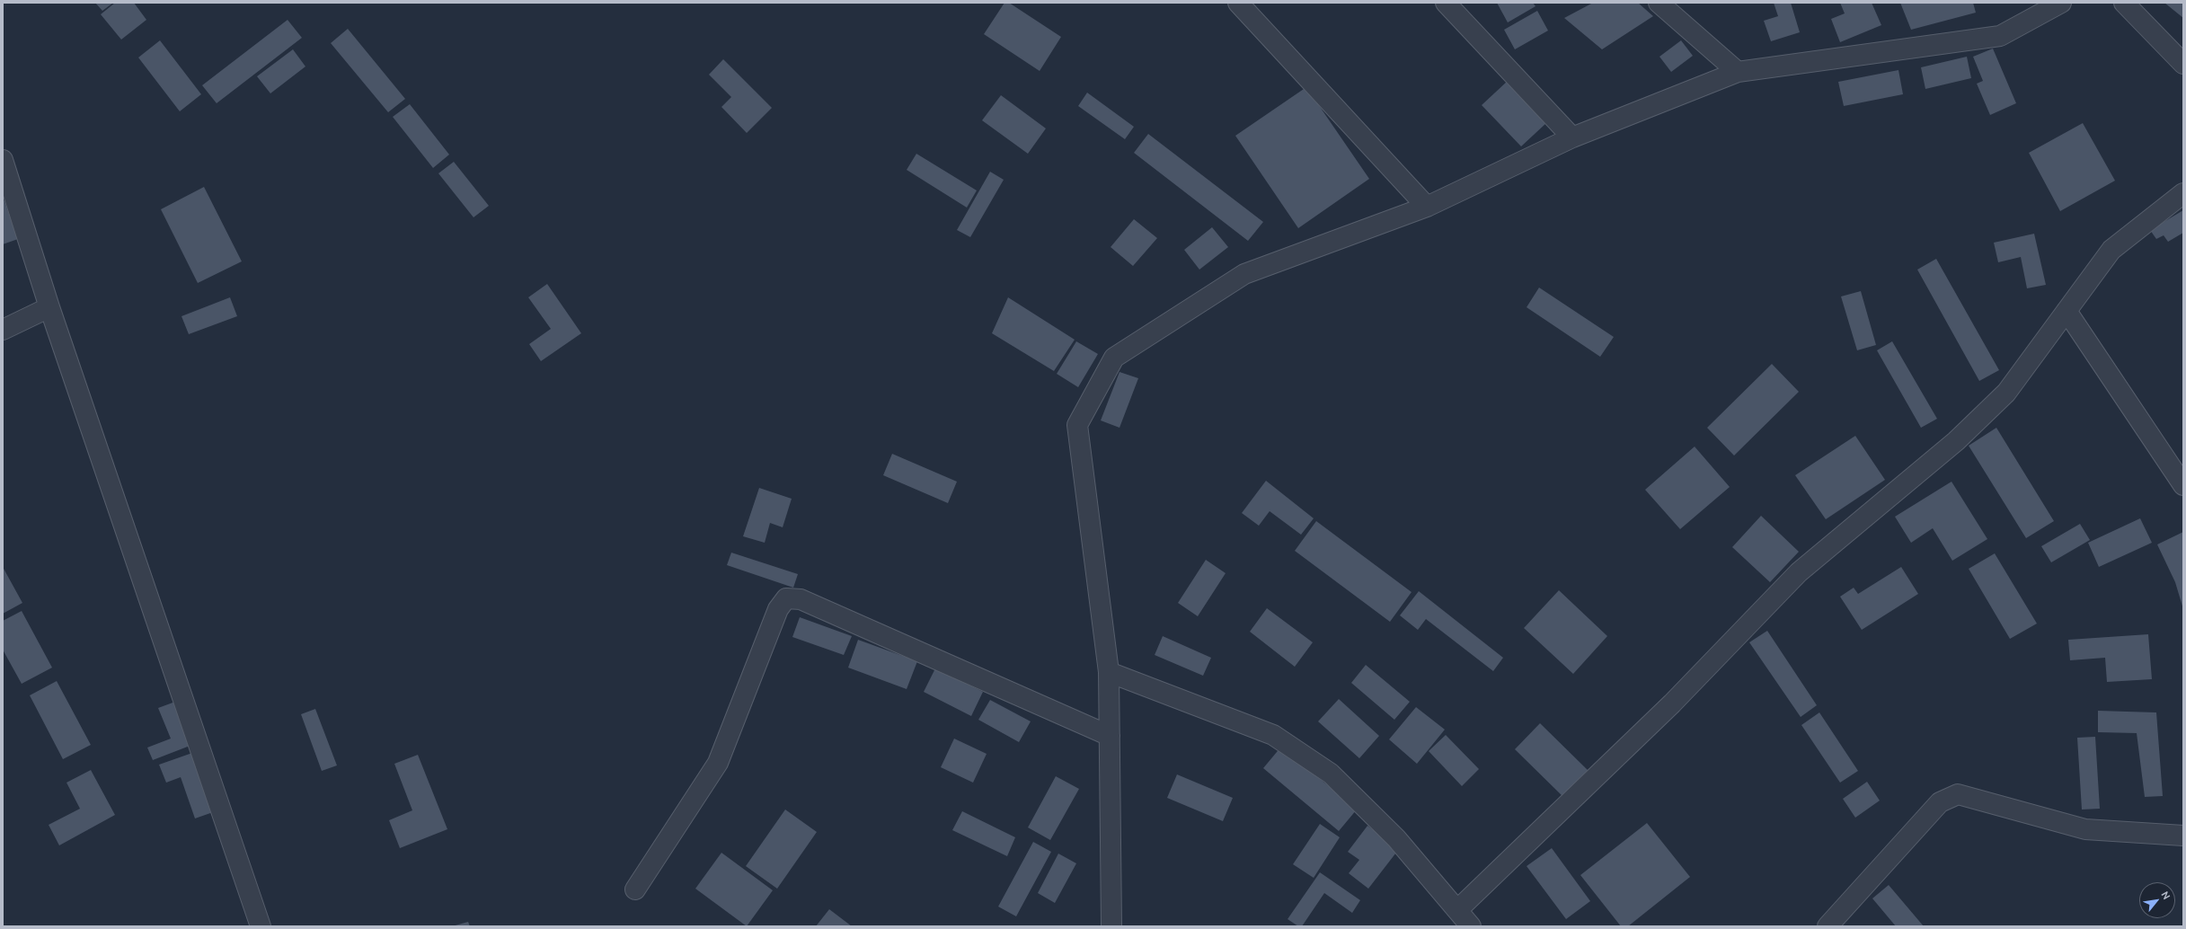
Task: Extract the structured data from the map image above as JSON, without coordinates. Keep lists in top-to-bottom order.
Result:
{
  "north": "top right"
}
